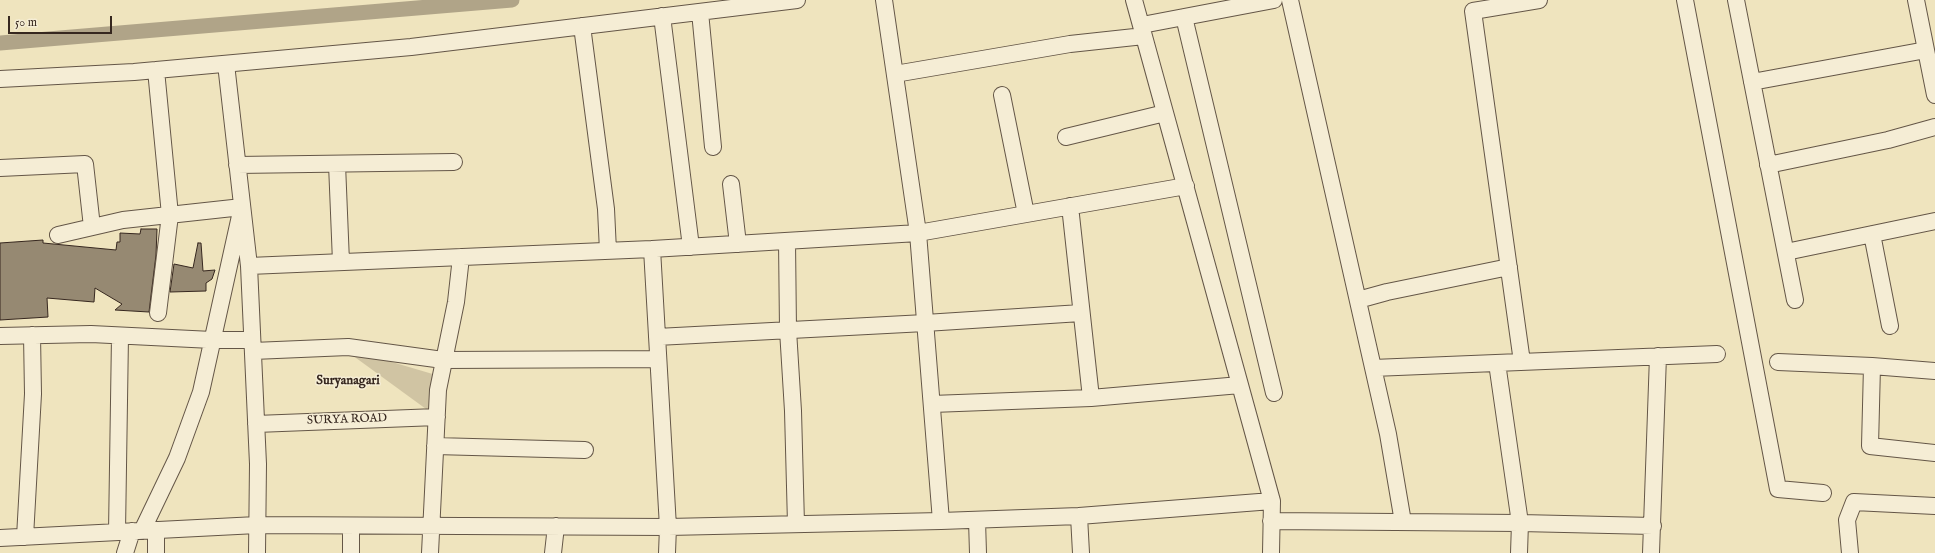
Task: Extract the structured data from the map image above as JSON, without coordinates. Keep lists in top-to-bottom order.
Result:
{
  "streets": {
    "street": ["SURYA ROAD"]
  },
  "districts": ["Suryanagari"],
  "scale_bar": "50 m"
}
